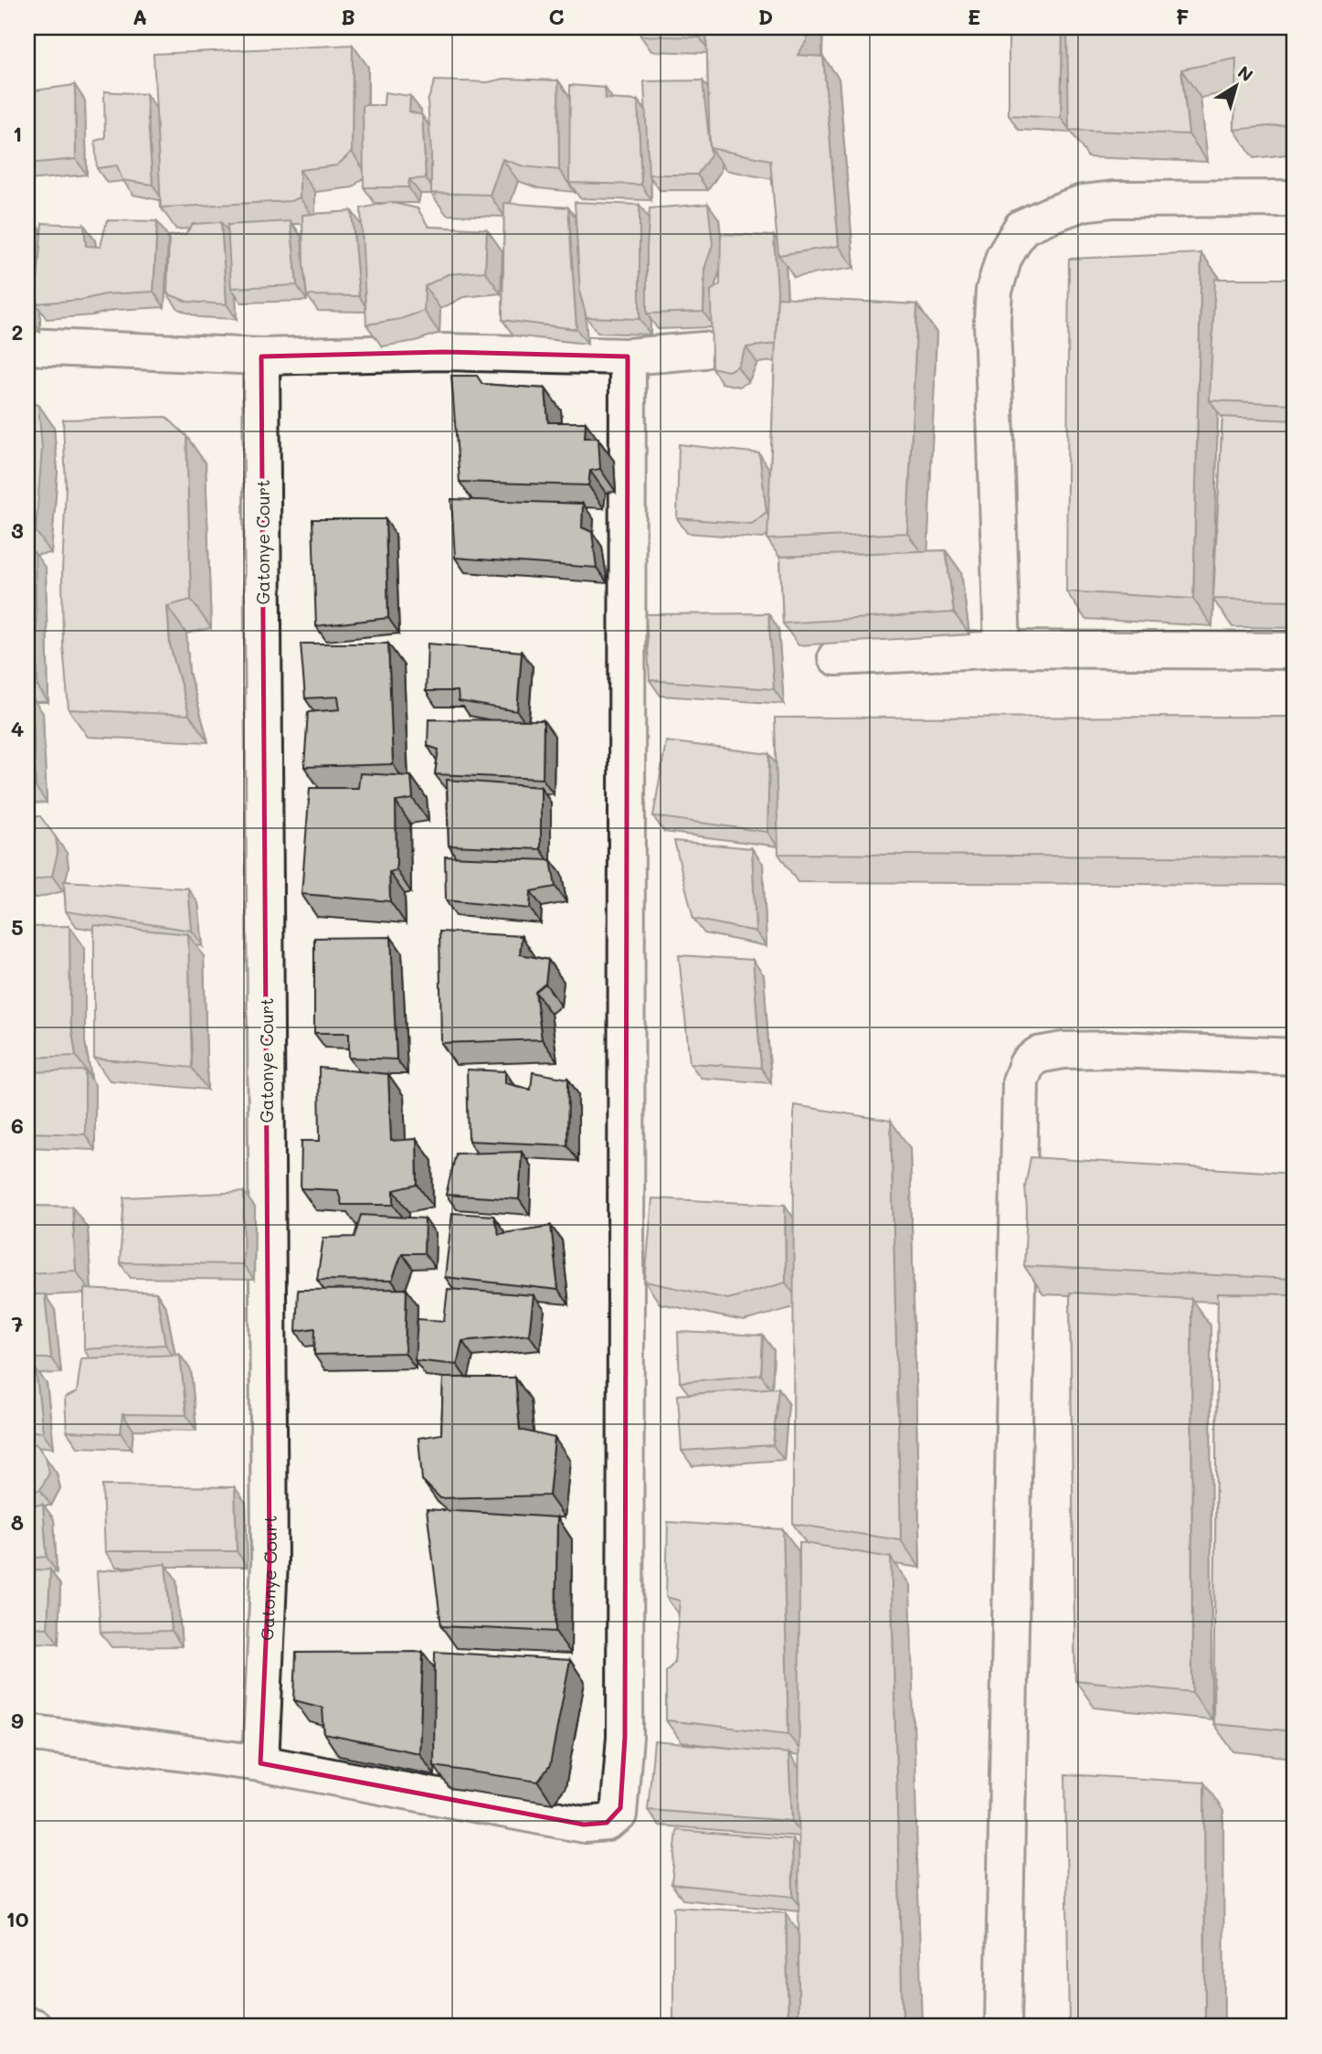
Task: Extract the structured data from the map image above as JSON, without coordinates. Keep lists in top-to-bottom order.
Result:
{
  "streets": {
    "street": ["Gatonye Court"]
  },
  "north": "top right",
  "grid": {
    "columns": [
      "A",
      "B",
      "C",
      "D",
      "E",
      "F"
    ],
    "rows": [
      "1",
      "2",
      "3",
      "4",
      "5",
      "6",
      "7",
      "8",
      "9",
      "10"
    ]
  }
}
